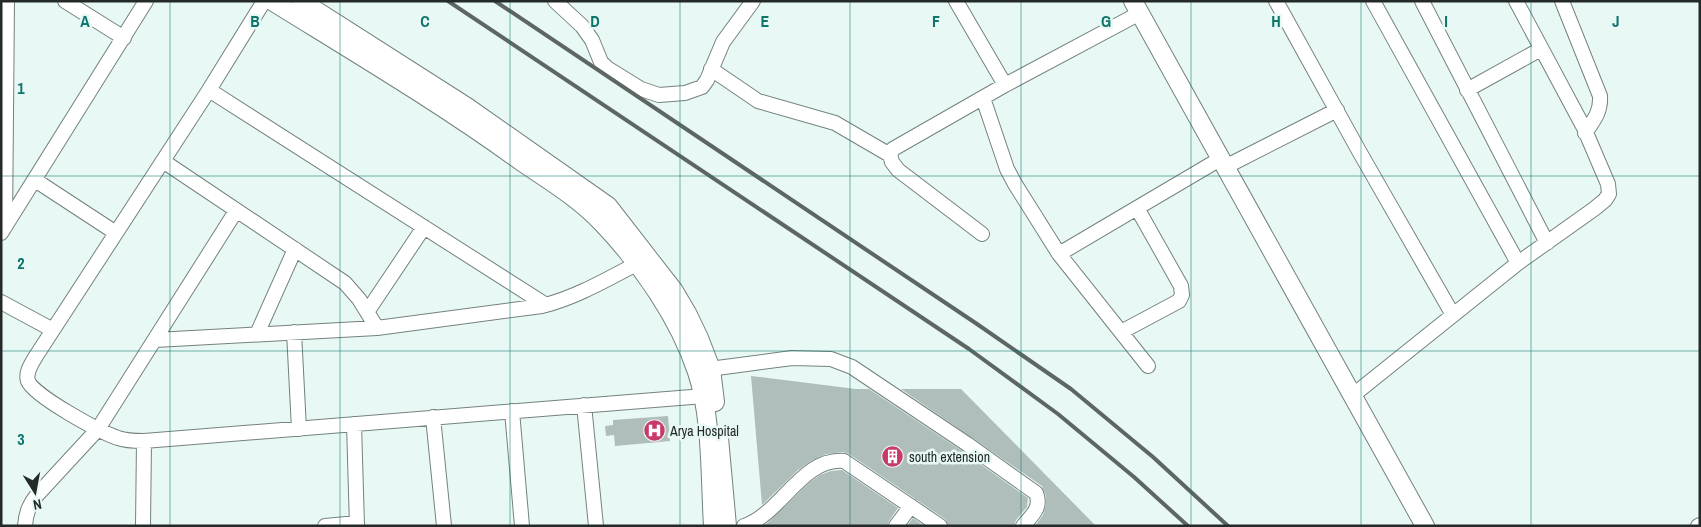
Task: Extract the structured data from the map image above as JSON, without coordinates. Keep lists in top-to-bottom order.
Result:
{
  "places": {
    "hospital": ["Arya Hospital"],
    "building": ["south extension"]
  },
  "north": "bottom",
  "grid": {
    "columns": [
      "A",
      "B",
      "C",
      "D",
      "E",
      "F",
      "G",
      "H",
      "I",
      "J"
    ],
    "rows": ["1", "2", "3"]
  }
}
